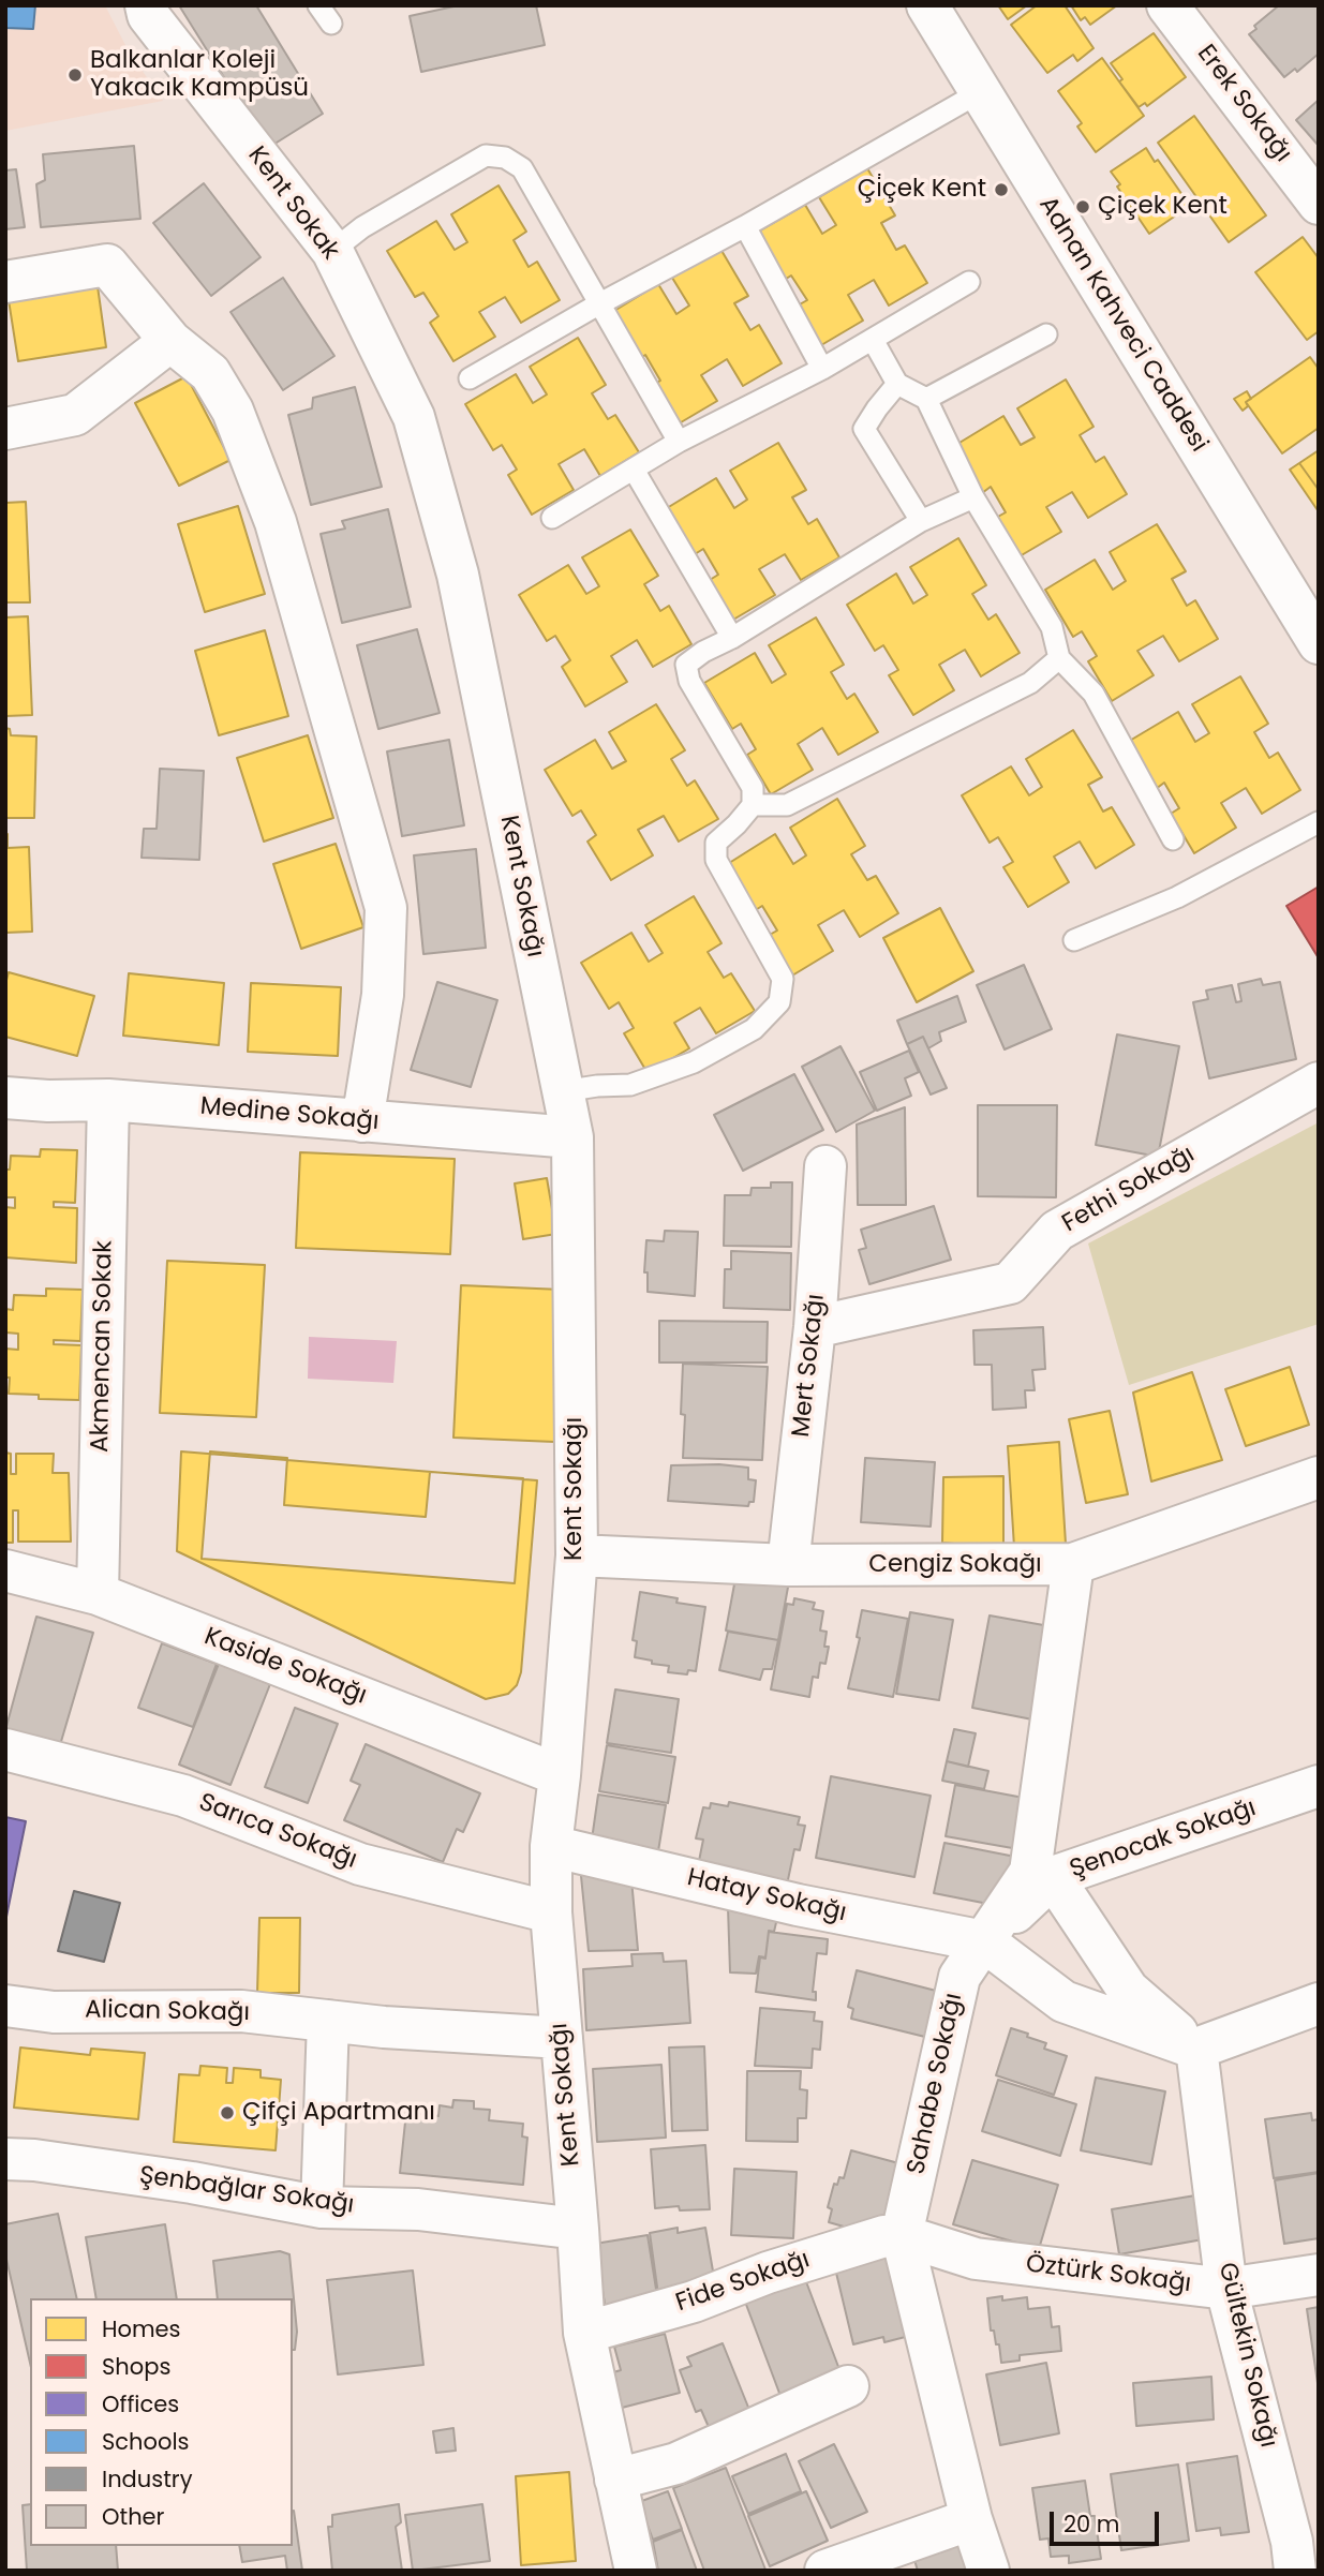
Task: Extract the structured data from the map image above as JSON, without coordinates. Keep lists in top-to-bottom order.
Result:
{
  "streets": {
    "street": [
      "Erek Sokağı",
      "Kent Sokak",
      "Adnan Kahveci Caddesi",
      "Kent Sokağı",
      "Medine Sokağı",
      "Fethi Sokağı",
      "Akmencan Sokak",
      "Mert Sokağı",
      "Cengiz Sokağı",
      "Kaside Sokağı",
      "Sarıca Sokağı",
      "Şenocak Sokağı",
      "Hatay Sokağı",
      "Alican Sokağı",
      "Sahabe Sokağı",
      "Şenbağlar Sokağı",
      "Öztürk Sokağı",
      "Fide Sokağı",
      "Gültekin Sokağı"
    ]
  },
  "crossings": [
    ["Kent Sokak", "Kent Sokağı"],
    ["Kent Sokağı", "Medine Sokağı"],
    ["Kent Sokağı", "Cengiz Sokağı"],
    ["Kent Sokağı", "Kaside Sokağı"],
    ["Kent Sokağı", "Sarıca Sokağı"],
    ["Kent Sokağı", "Hatay Sokağı"],
    ["Kent Sokağı", "Alican Sokağı"],
    ["Kent Sokağı", "Şenbağlar Sokağı"],
    ["Kent Sokağı", "Fide Sokağı"],
    ["Medine Sokağı", "Akmencan Sokak"],
    ["Fethi Sokağı", "Mert Sokağı"],
    ["Akmencan Sokak", "Kaside Sokağı"],
    ["Mert Sokağı", "Cengiz Sokağı"],
    ["Cengiz Sokağı", "Sahabe Sokağı"],
    ["Şenocak Sokağı", "Hatay Sokağı"],
    ["Şenocak Sokağı", "Sahabe Sokağı"],
    ["Hatay Sokağı", "Sahabe Sokağı"],
    ["Sahabe Sokağı", "Öztürk Sokağı"],
    ["Sahabe Sokağı", "Fide Sokağı"],
    ["Öztürk Sokağı", "Fide Sokağı"],
    ["Öztürk Sokağı", "Gültekin Sokağı"]
  ],
  "places": [
    "Balkanlar Koleji Yakacık Kampüsü",
    "Çi̇çek Kent",
    "Çiçek Kent",
    "Çifçi Apartmanı"
  ],
  "legend": [
    "Homes",
    "Shops",
    "Offices",
    "Schools",
    "Industry",
    "Other"
  ],
  "scale_bar": "20 m"
}
